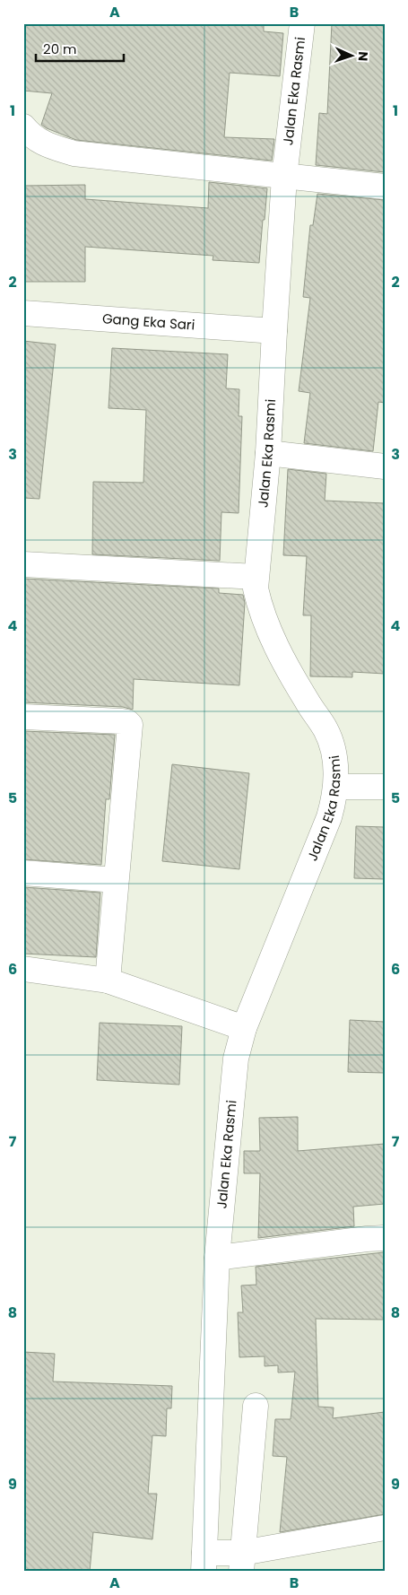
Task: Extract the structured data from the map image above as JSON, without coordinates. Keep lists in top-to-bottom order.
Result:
{
  "streets": {
    "street": ["Jalan Eka Rasmi", "Gang Eka Sari"]
  },
  "crossings": [
    ["Jalan Eka Rasmi", "Gang Eka Sari"]
  ],
  "scale_bar": "20 m",
  "north": "right",
  "grid": {
    "columns": ["A", "B"],
    "rows": [
      "1",
      "2",
      "3",
      "4",
      "5",
      "6",
      "7",
      "8",
      "9"
    ]
  }
}
